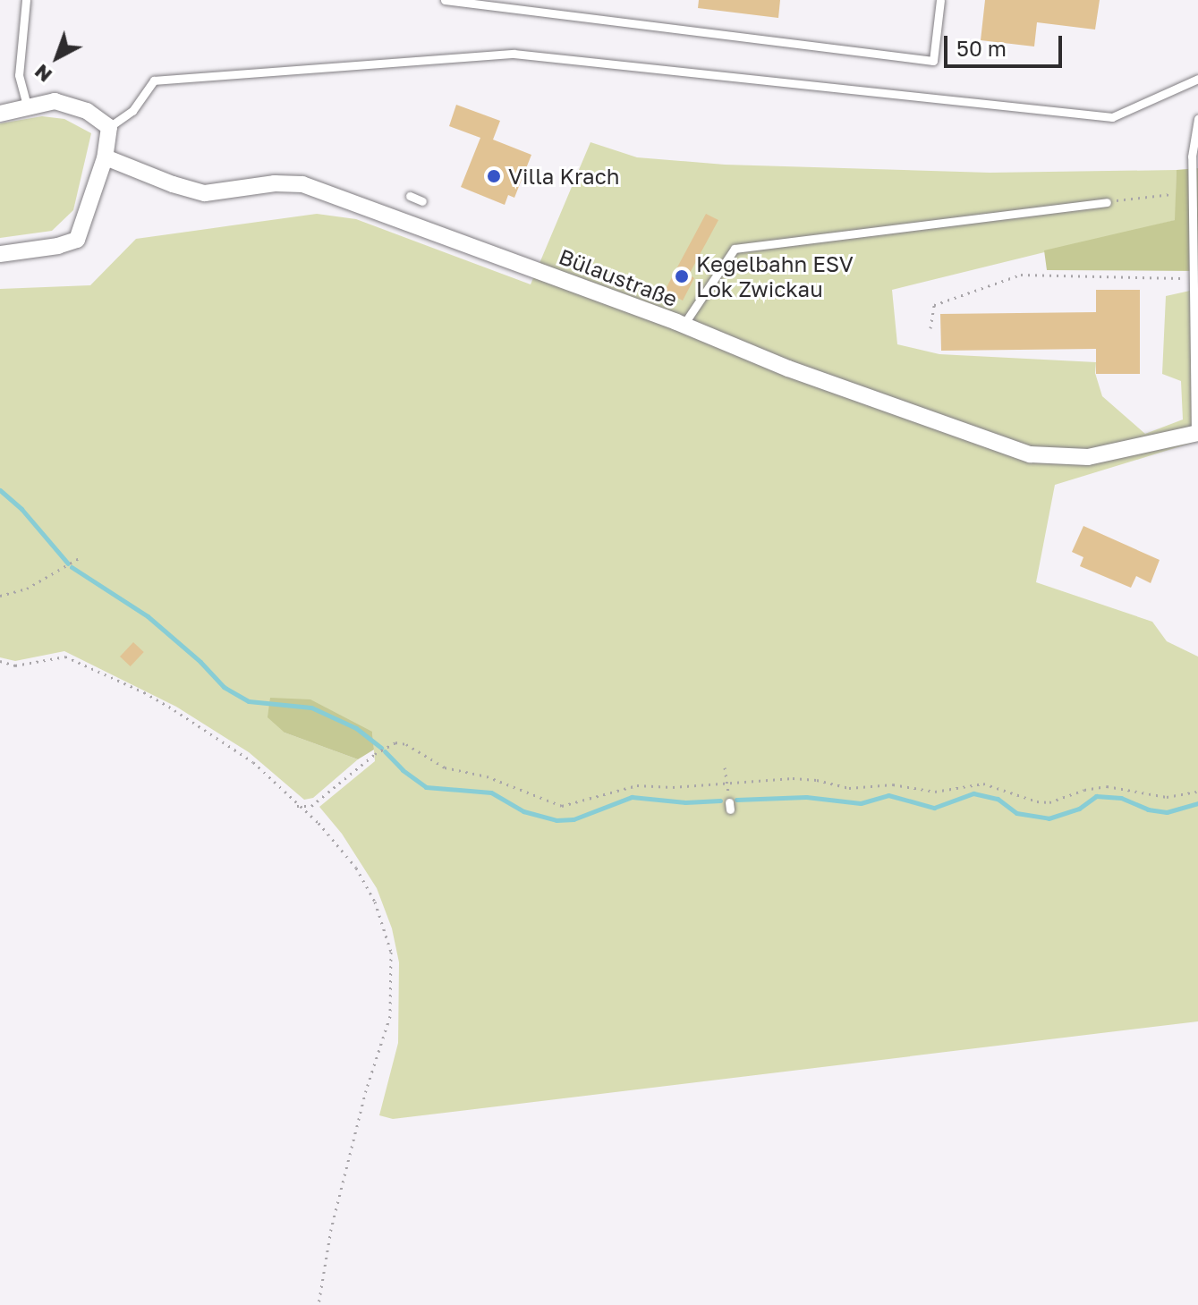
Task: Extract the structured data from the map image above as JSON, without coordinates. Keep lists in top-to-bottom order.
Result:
{
  "streets": {
    "street": ["Bülaustraße"]
  },
  "places": ["Villa Krach", "Kegelbahn ESV Lok Zwickau"],
  "scale_bar": "50 m",
  "north": "bottom left"
}
